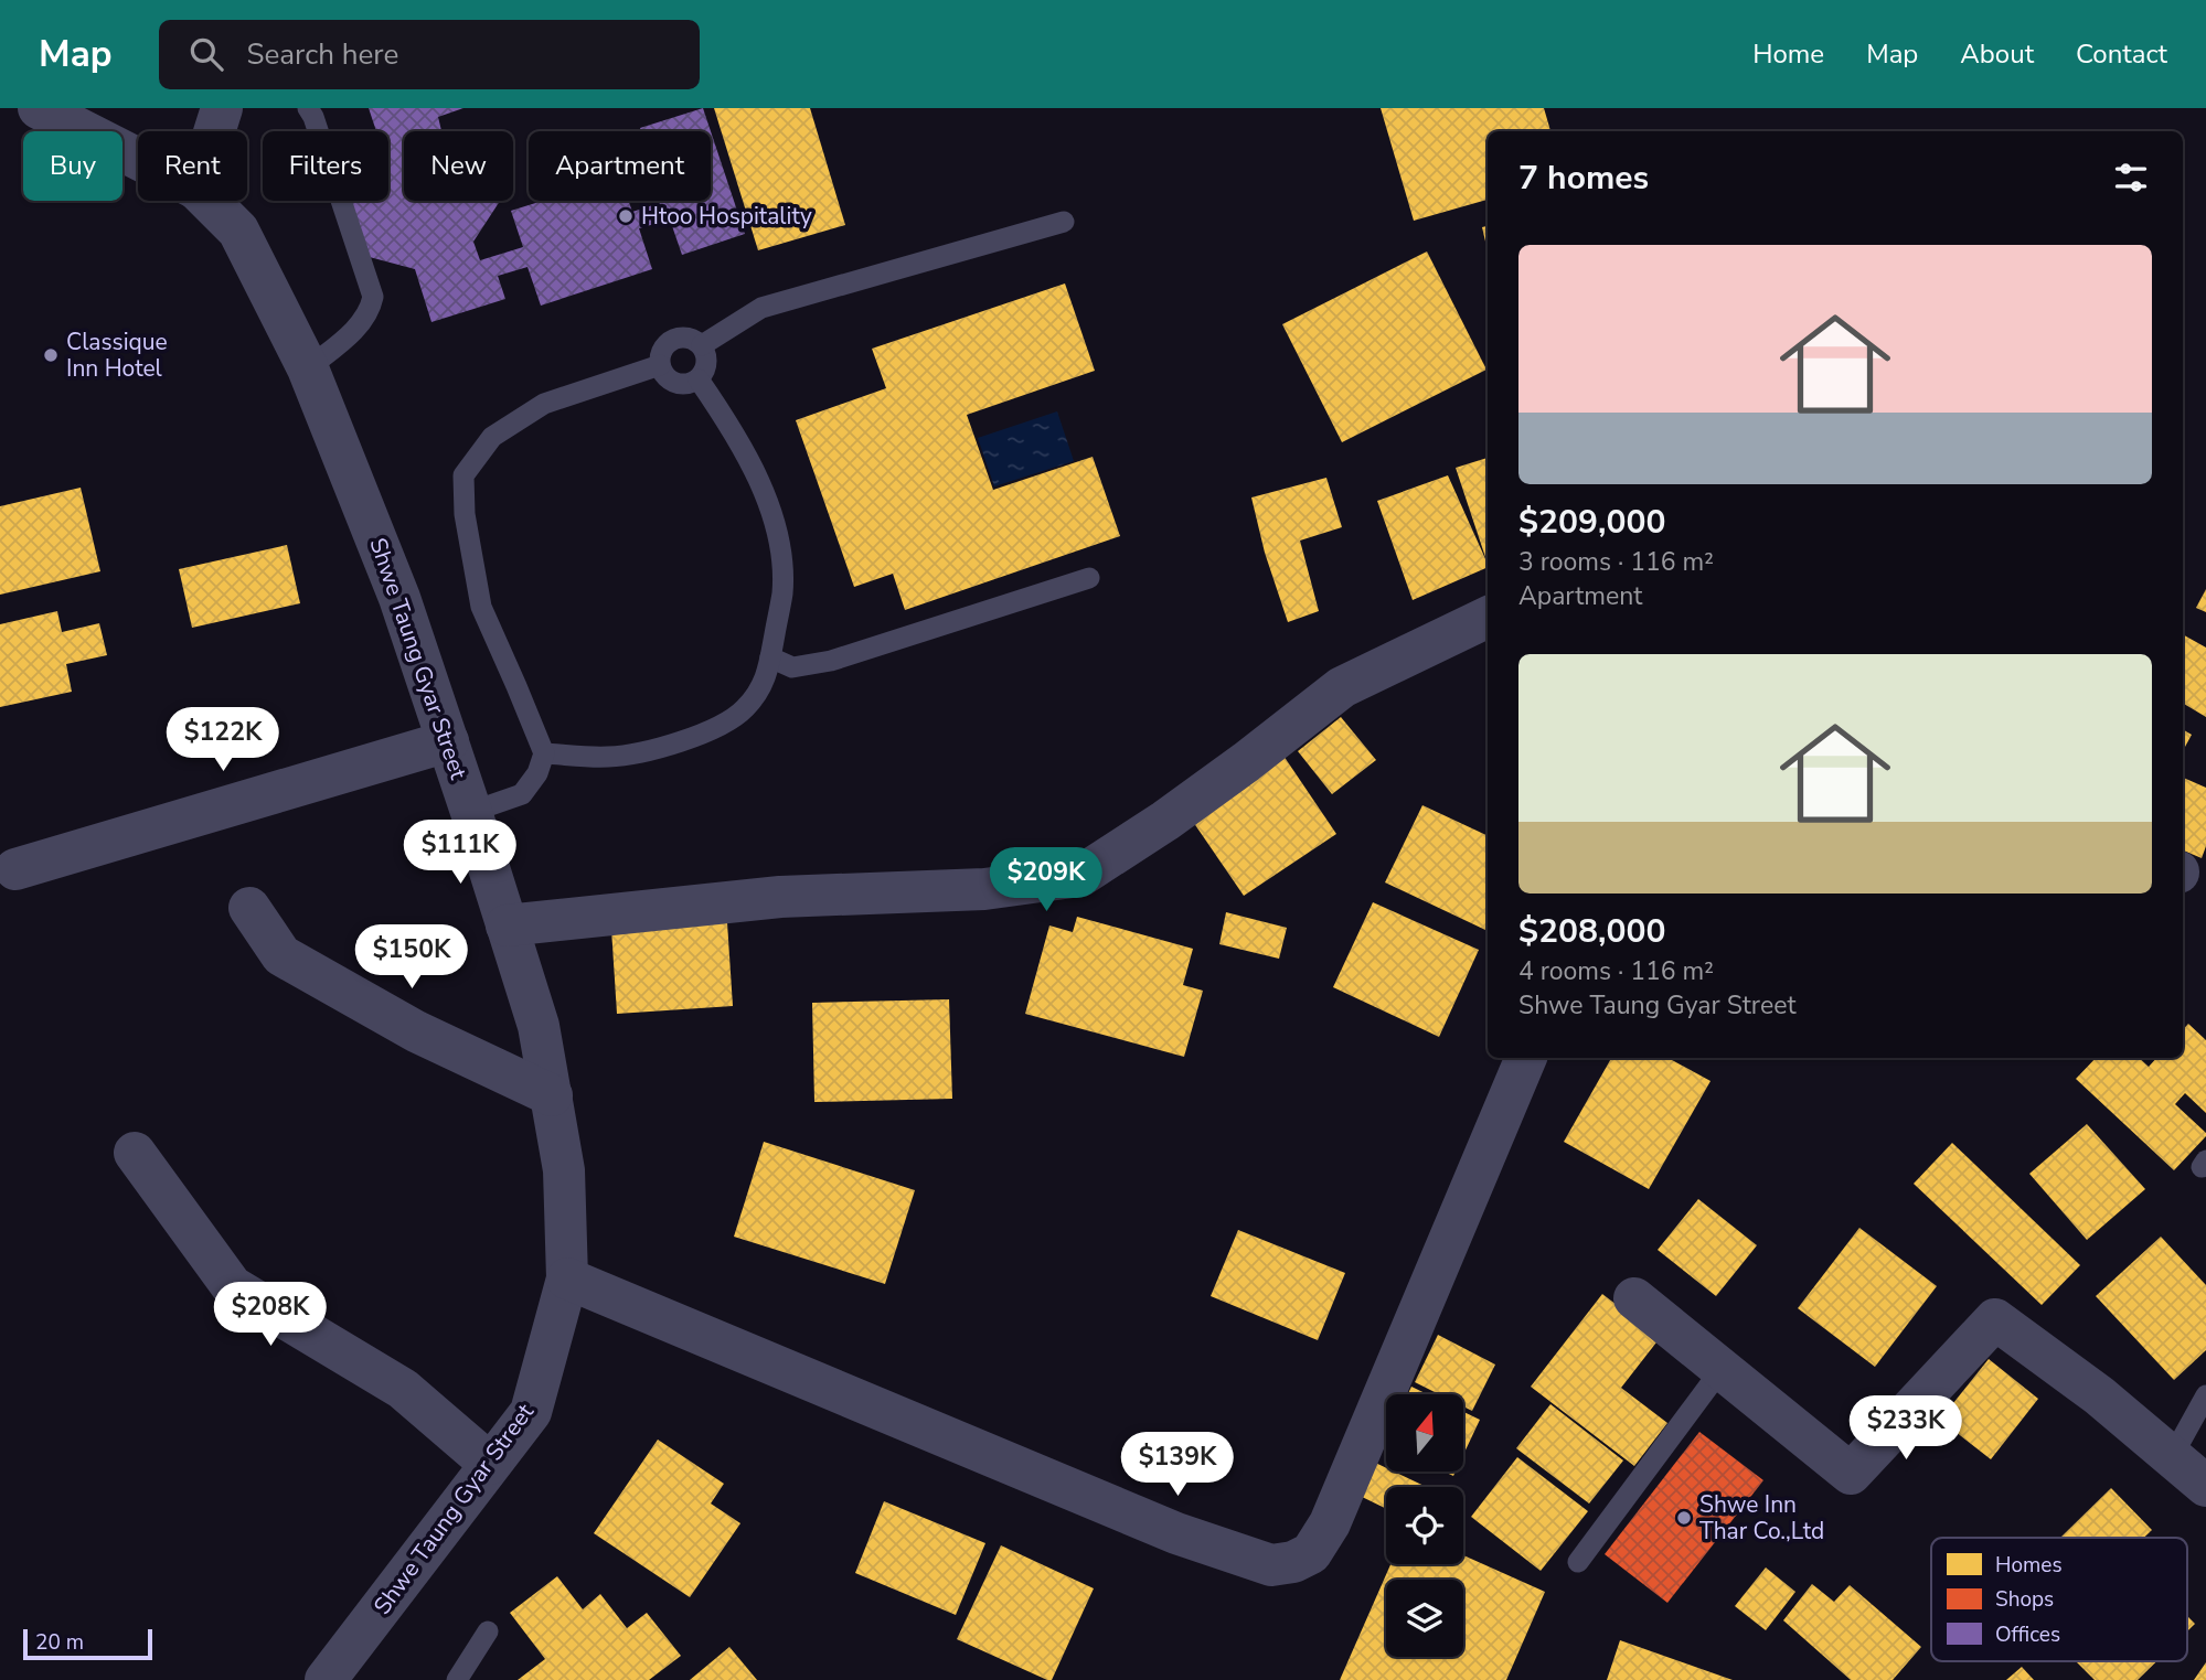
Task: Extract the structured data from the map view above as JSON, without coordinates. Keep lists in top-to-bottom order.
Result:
{
  "streets": {
    "street": ["Shwe Taung Gyar Street"]
  },
  "places": ["Htoo Hospitality", "Classique Inn Hotel", "Shwe Inn Thar Co.,Ltd"],
  "legend": ["Homes", "Shops", "Offices"],
  "scale_bar": "20 m",
  "north": "top",
  "page": {
    "header": "Map",
    "search": "Search here",
    "nav": [
      "Home",
      "Map",
      "About",
      "Contact"
    ],
    "chip": [
      "Buy",
      "Rent",
      "Filters",
      "New",
      "Apartment"
    ],
    "heading": "7 homes",
    "list": [
      {
        "name": "$209,000",
        "note": "3 rooms · 116 m² · Apartment"
      },
      {
        "name": "$208,000",
        "note": "4 rooms · 116 m² · Shwe Taung Gyar Street"
      }
    ],
    "price": [
      "$122K",
      "$111K",
      "$209K",
      "$150K",
      "$208K",
      "$233K",
      "$139K"
    ],
    "scale": "20 m"
  }
}
